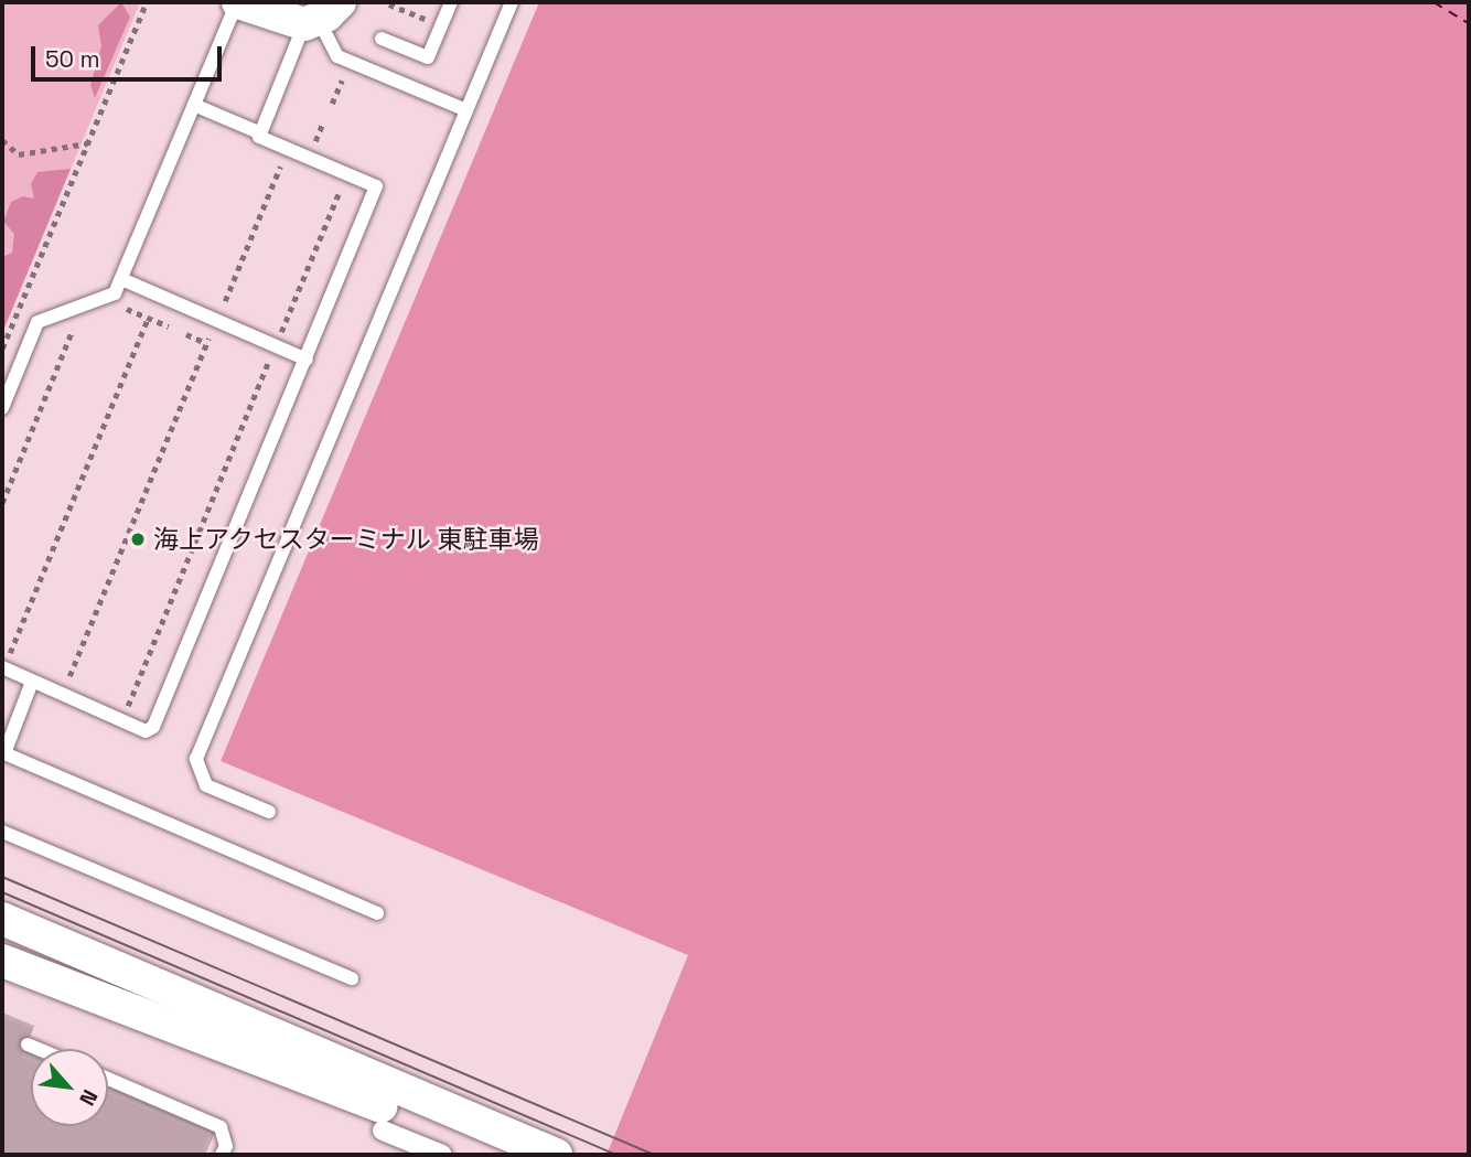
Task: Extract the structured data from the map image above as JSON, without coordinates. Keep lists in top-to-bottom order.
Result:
{
  "places": ["海上アクセスターミナル 東駐車場"],
  "scale_bar": "50 m",
  "north": "bottom right"
}
